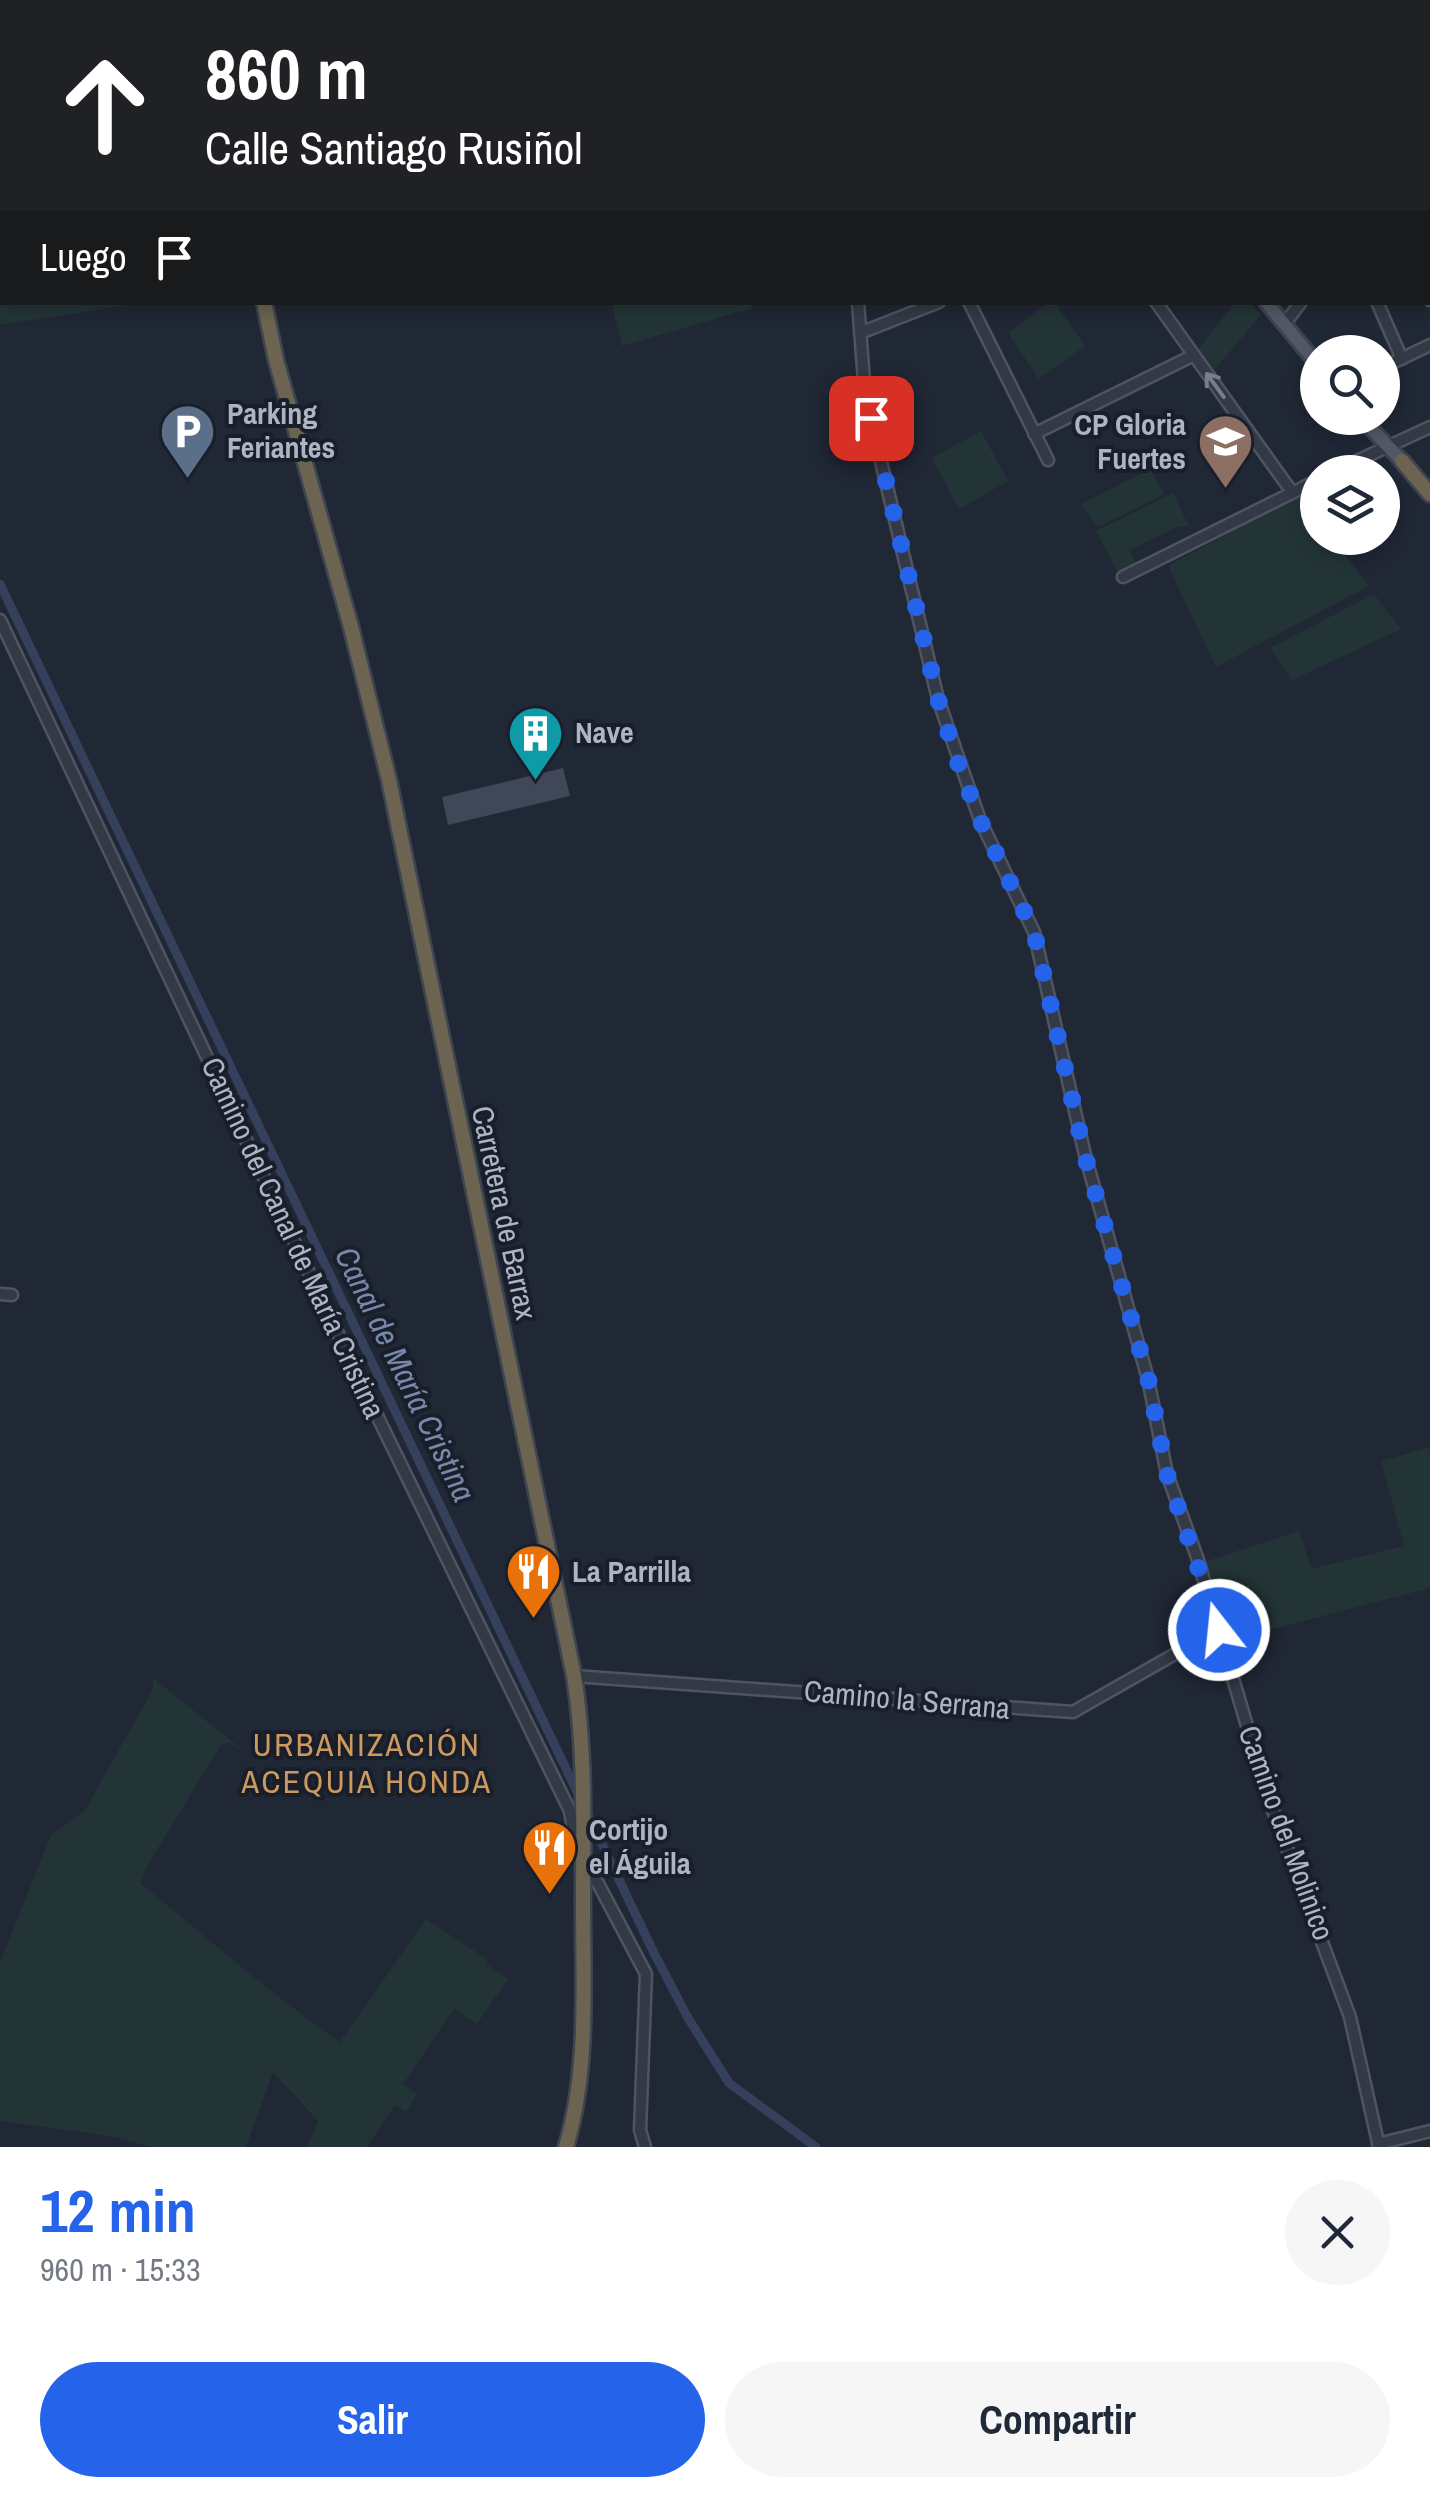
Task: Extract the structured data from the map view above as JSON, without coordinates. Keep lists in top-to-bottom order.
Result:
{
  "streets": {
    "highway": ["Carretera de Barrax"],
    "street": ["Camino del Canal de María Cristina", "Camino la Serrana", "Camino del Molinico"]
  },
  "crossings": [
    ["Carretera de Barrax", "Camino del Canal de María Cristina"],
    ["Carretera de Barrax", "Camino la Serrana"],
    ["Camino la Serrana", "Camino del Molinico"]
  ],
  "districts": ["URBANIZACIÓN ACEQUIA HONDA"],
  "water": ["Canal de María Cristina"],
  "places": {
    "parking": ["Parking Feriantes"],
    "school or university": ["CP Gloria Fuertes"],
    "building": ["Nave"],
    "restaurant": ["La Parrilla", "Cortijo el Águila"]
  },
  "page": {
    "turn": ["860 m", "Calle Santiago Rusiñol"],
    "then": "Luego",
    "heading": ["12 min", "960 m · 15:33"],
    "buttons": ["Salir", "Compartir"]
  }
}
